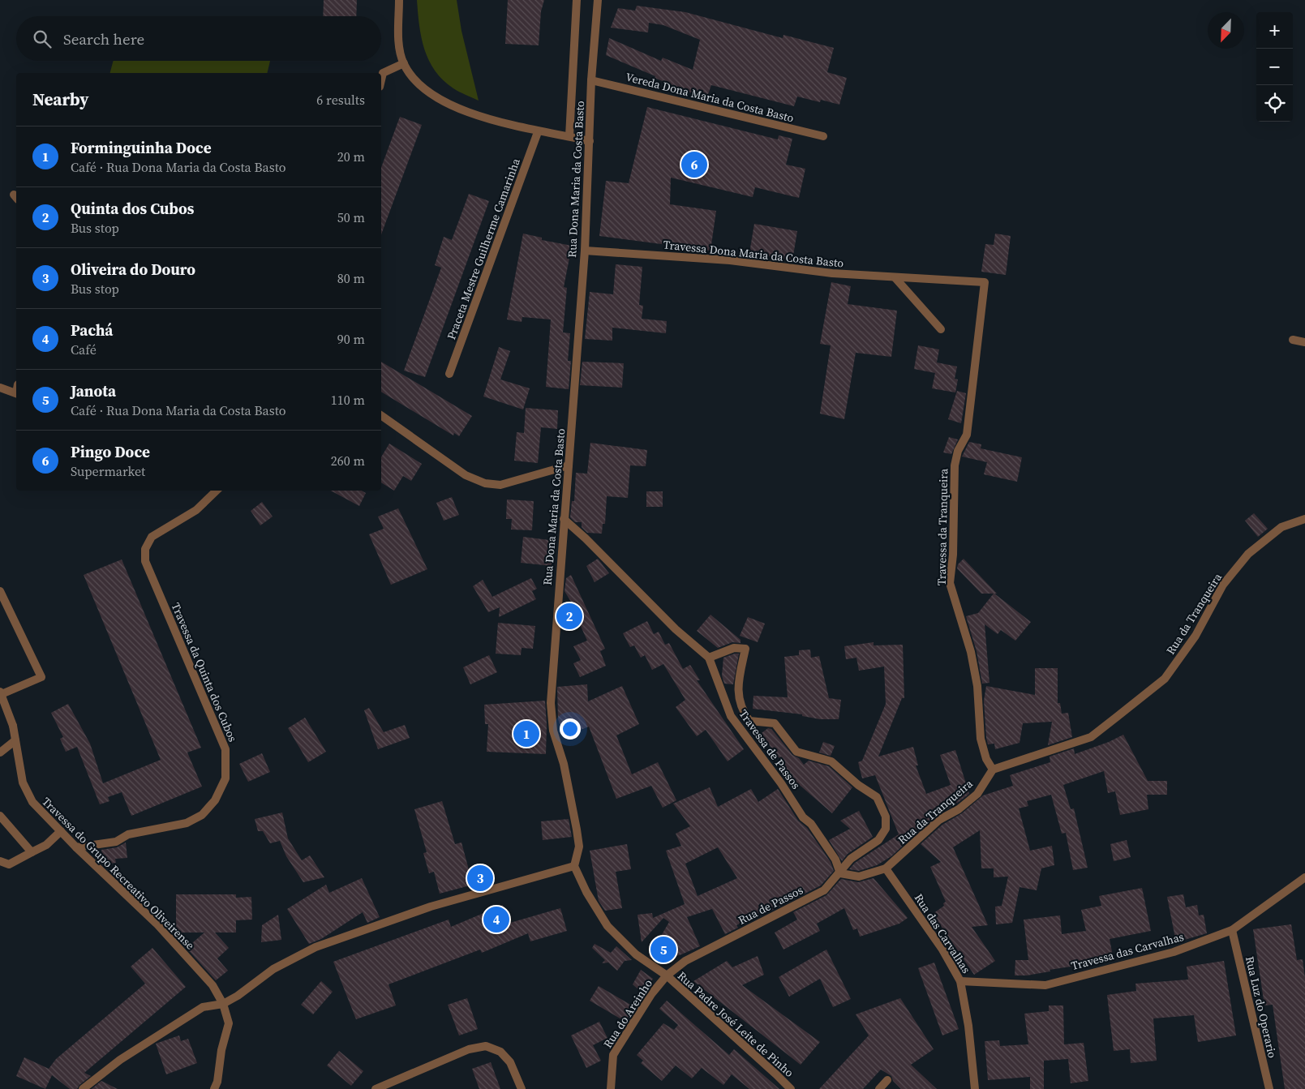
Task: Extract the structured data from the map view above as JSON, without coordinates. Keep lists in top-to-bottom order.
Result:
{
  "streets": {
    "street": [
      "Vereda Dona Maria da Costa Basto",
      "Rua Dona Maria da Costa Basto",
      "Praceta Mestre Guilherme Camarinha",
      "Travessa Dona Maria da Costa Basto",
      "Travessa da Tranqueira",
      "Rua da Tranqueira",
      "Travessa da Quinta dos Cubos",
      "Travessa de Passos",
      "Travessa do Grupo Recreativo Oliveirense",
      "Rua de Passos",
      "Rua das Carvalhas",
      "Travessa das Carvalhas",
      "Rua Luz do Operario",
      "Rua do Areinho",
      "Rua Padre José Leite de Pinho"
    ]
  },
  "crossings": [
    ["Vereda Dona Maria da Costa Basto", "Rua Dona Maria da Costa Basto"],
    ["Rua Dona Maria da Costa Basto", "Travessa Dona Maria da Costa Basto"],
    ["Rua Dona Maria da Costa Basto", "Travessa de Passos"],
    ["Travessa Dona Maria da Costa Basto", "Travessa da Tranqueira"],
    ["Travessa da Tranqueira", "Rua da Tranqueira"],
    ["Rua da Tranqueira", "Rua das Carvalhas"],
    ["Travessa da Quinta dos Cubos", "Travessa do Grupo Recreativo Oliveirense"],
    ["Travessa de Passos", "Rua de Passos"],
    ["Rua de Passos", "Rua do Areinho"],
    ["Rua de Passos", "Rua Padre José Leite de Pinho"],
    ["Rua das Carvalhas", "Travessa das Carvalhas"],
    ["Travessa das Carvalhas", "Rua Luz do Operario"],
    ["Rua do Areinho", "Rua Padre José Leite de Pinho"]
  ],
  "north": "bottom left",
  "page": {
    "map_buttons": ["+", "−"],
    "search": "Search here",
    "heading": ["Nearby", "6 results"],
    "list": [
      {
        "mark": "1",
        "name": "Forminguinha Doce",
        "note": "Café · Rua Dona Maria da Costa Basto",
        "value": "20 m"
      },
      {
        "mark": "2",
        "name": "Quinta dos Cubos",
        "note": "Bus stop",
        "value": "50 m"
      },
      {
        "mark": "3",
        "name": "Oliveira do Douro",
        "note": "Bus stop",
        "value": "80 m"
      },
      {
        "mark": "4",
        "name": "Pachá",
        "note": "Café",
        "value": "90 m"
      },
      {
        "mark": "5",
        "name": "Janota",
        "note": "Café · Rua Dona Maria da Costa Basto",
        "value": "110 m"
      },
      {
        "mark": "6",
        "name": "Pingo Doce",
        "note": "Supermarket",
        "value": "260 m"
      }
    ],
    "pins": [
      "6",
      "2",
      "1",
      "3",
      "4",
      "5"
    ]
  }
}
